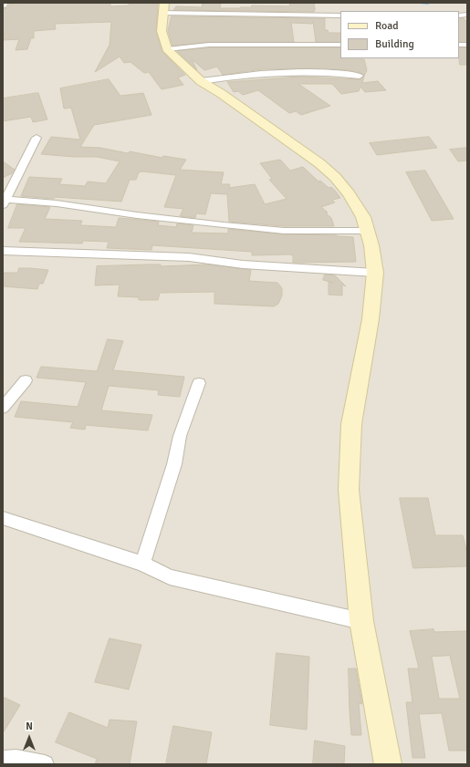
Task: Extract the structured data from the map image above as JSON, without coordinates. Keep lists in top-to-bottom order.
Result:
{
  "legend": ["Road", "Building"],
  "north": "top"
}
